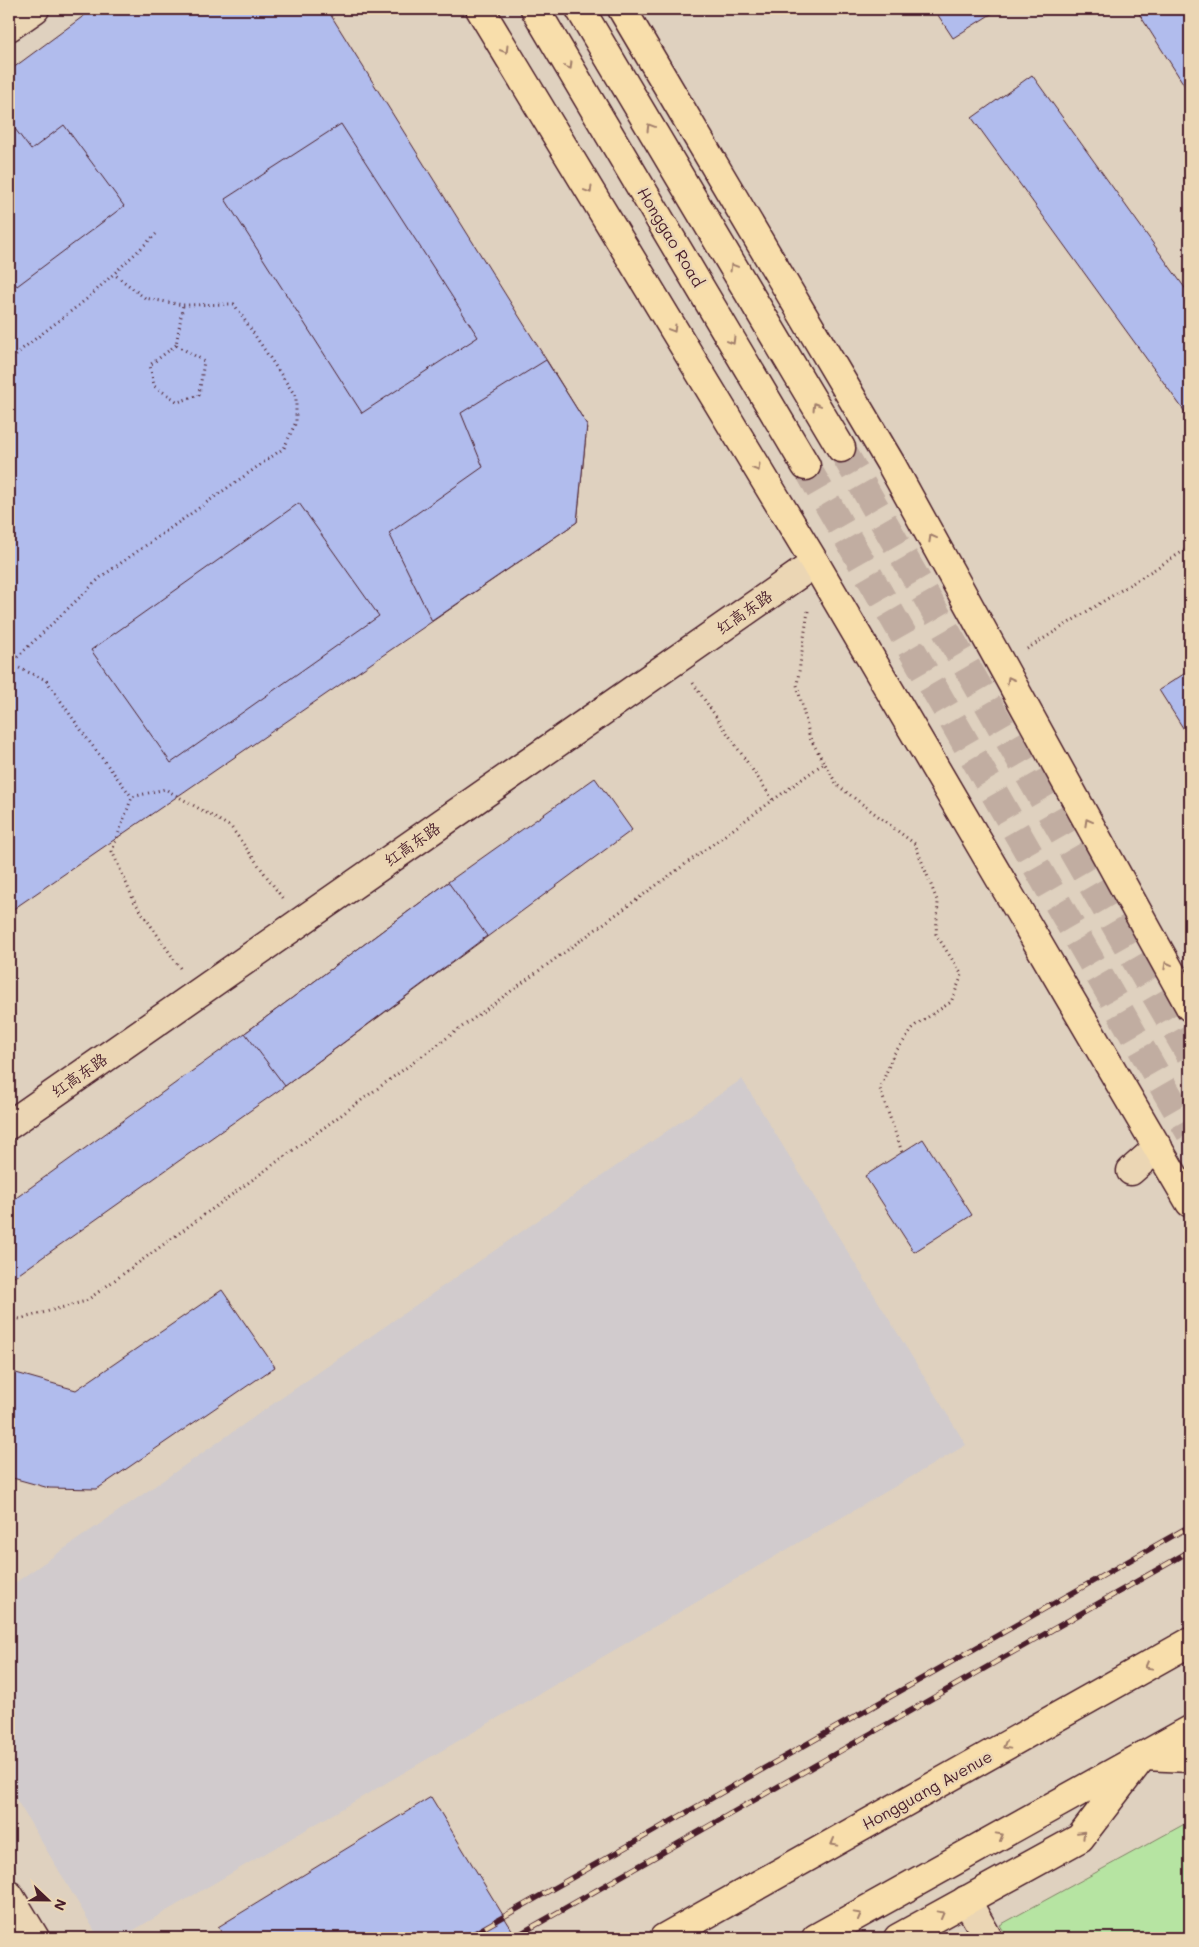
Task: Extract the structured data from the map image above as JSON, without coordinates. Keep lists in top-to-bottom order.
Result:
{
  "streets": {
    "main road": ["Honggao Road", "Hongguang Avenue"],
    "street": ["红高东路"]
  },
  "north": "right"
}
